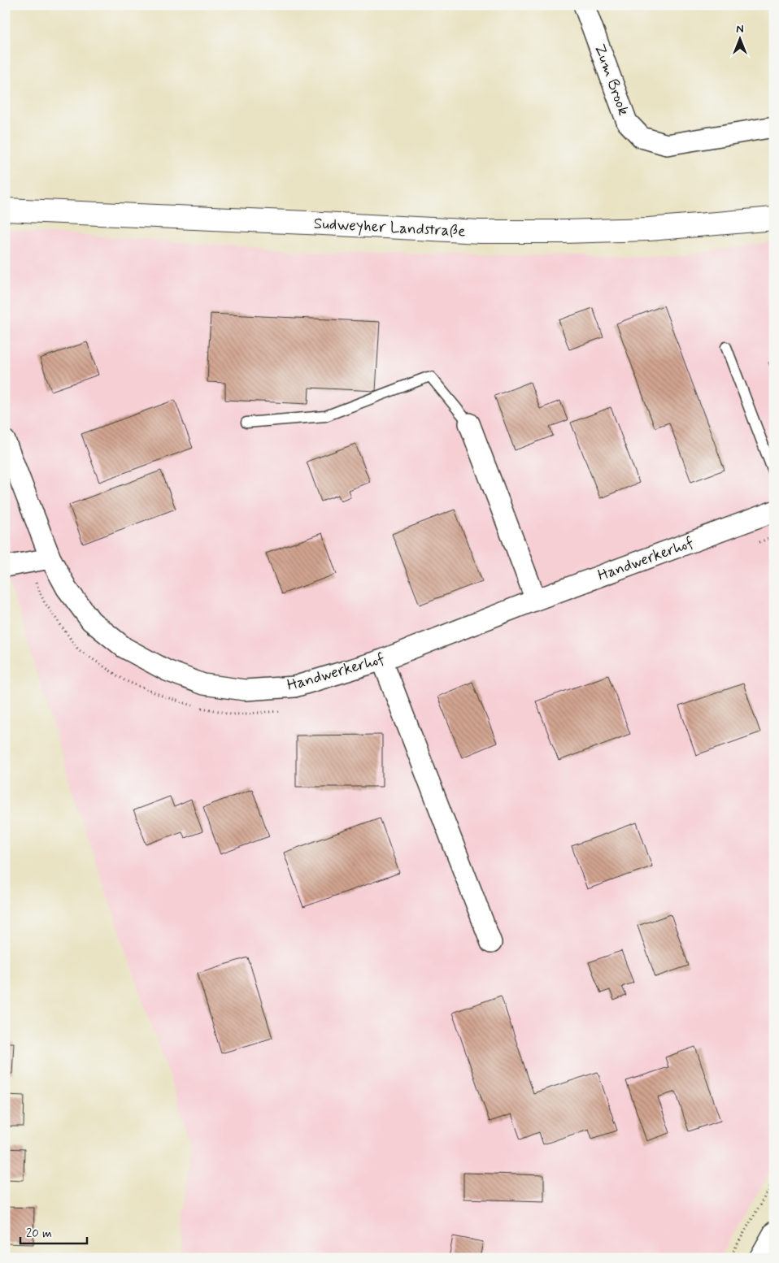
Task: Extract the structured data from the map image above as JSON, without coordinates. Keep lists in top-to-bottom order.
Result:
{
  "streets": {
    "main road": ["Sudweyher Landstraße"],
    "street": ["Zum Brook", "Handwerkerhof"]
  },
  "scale_bar": "20 m",
  "north": "top"
}
